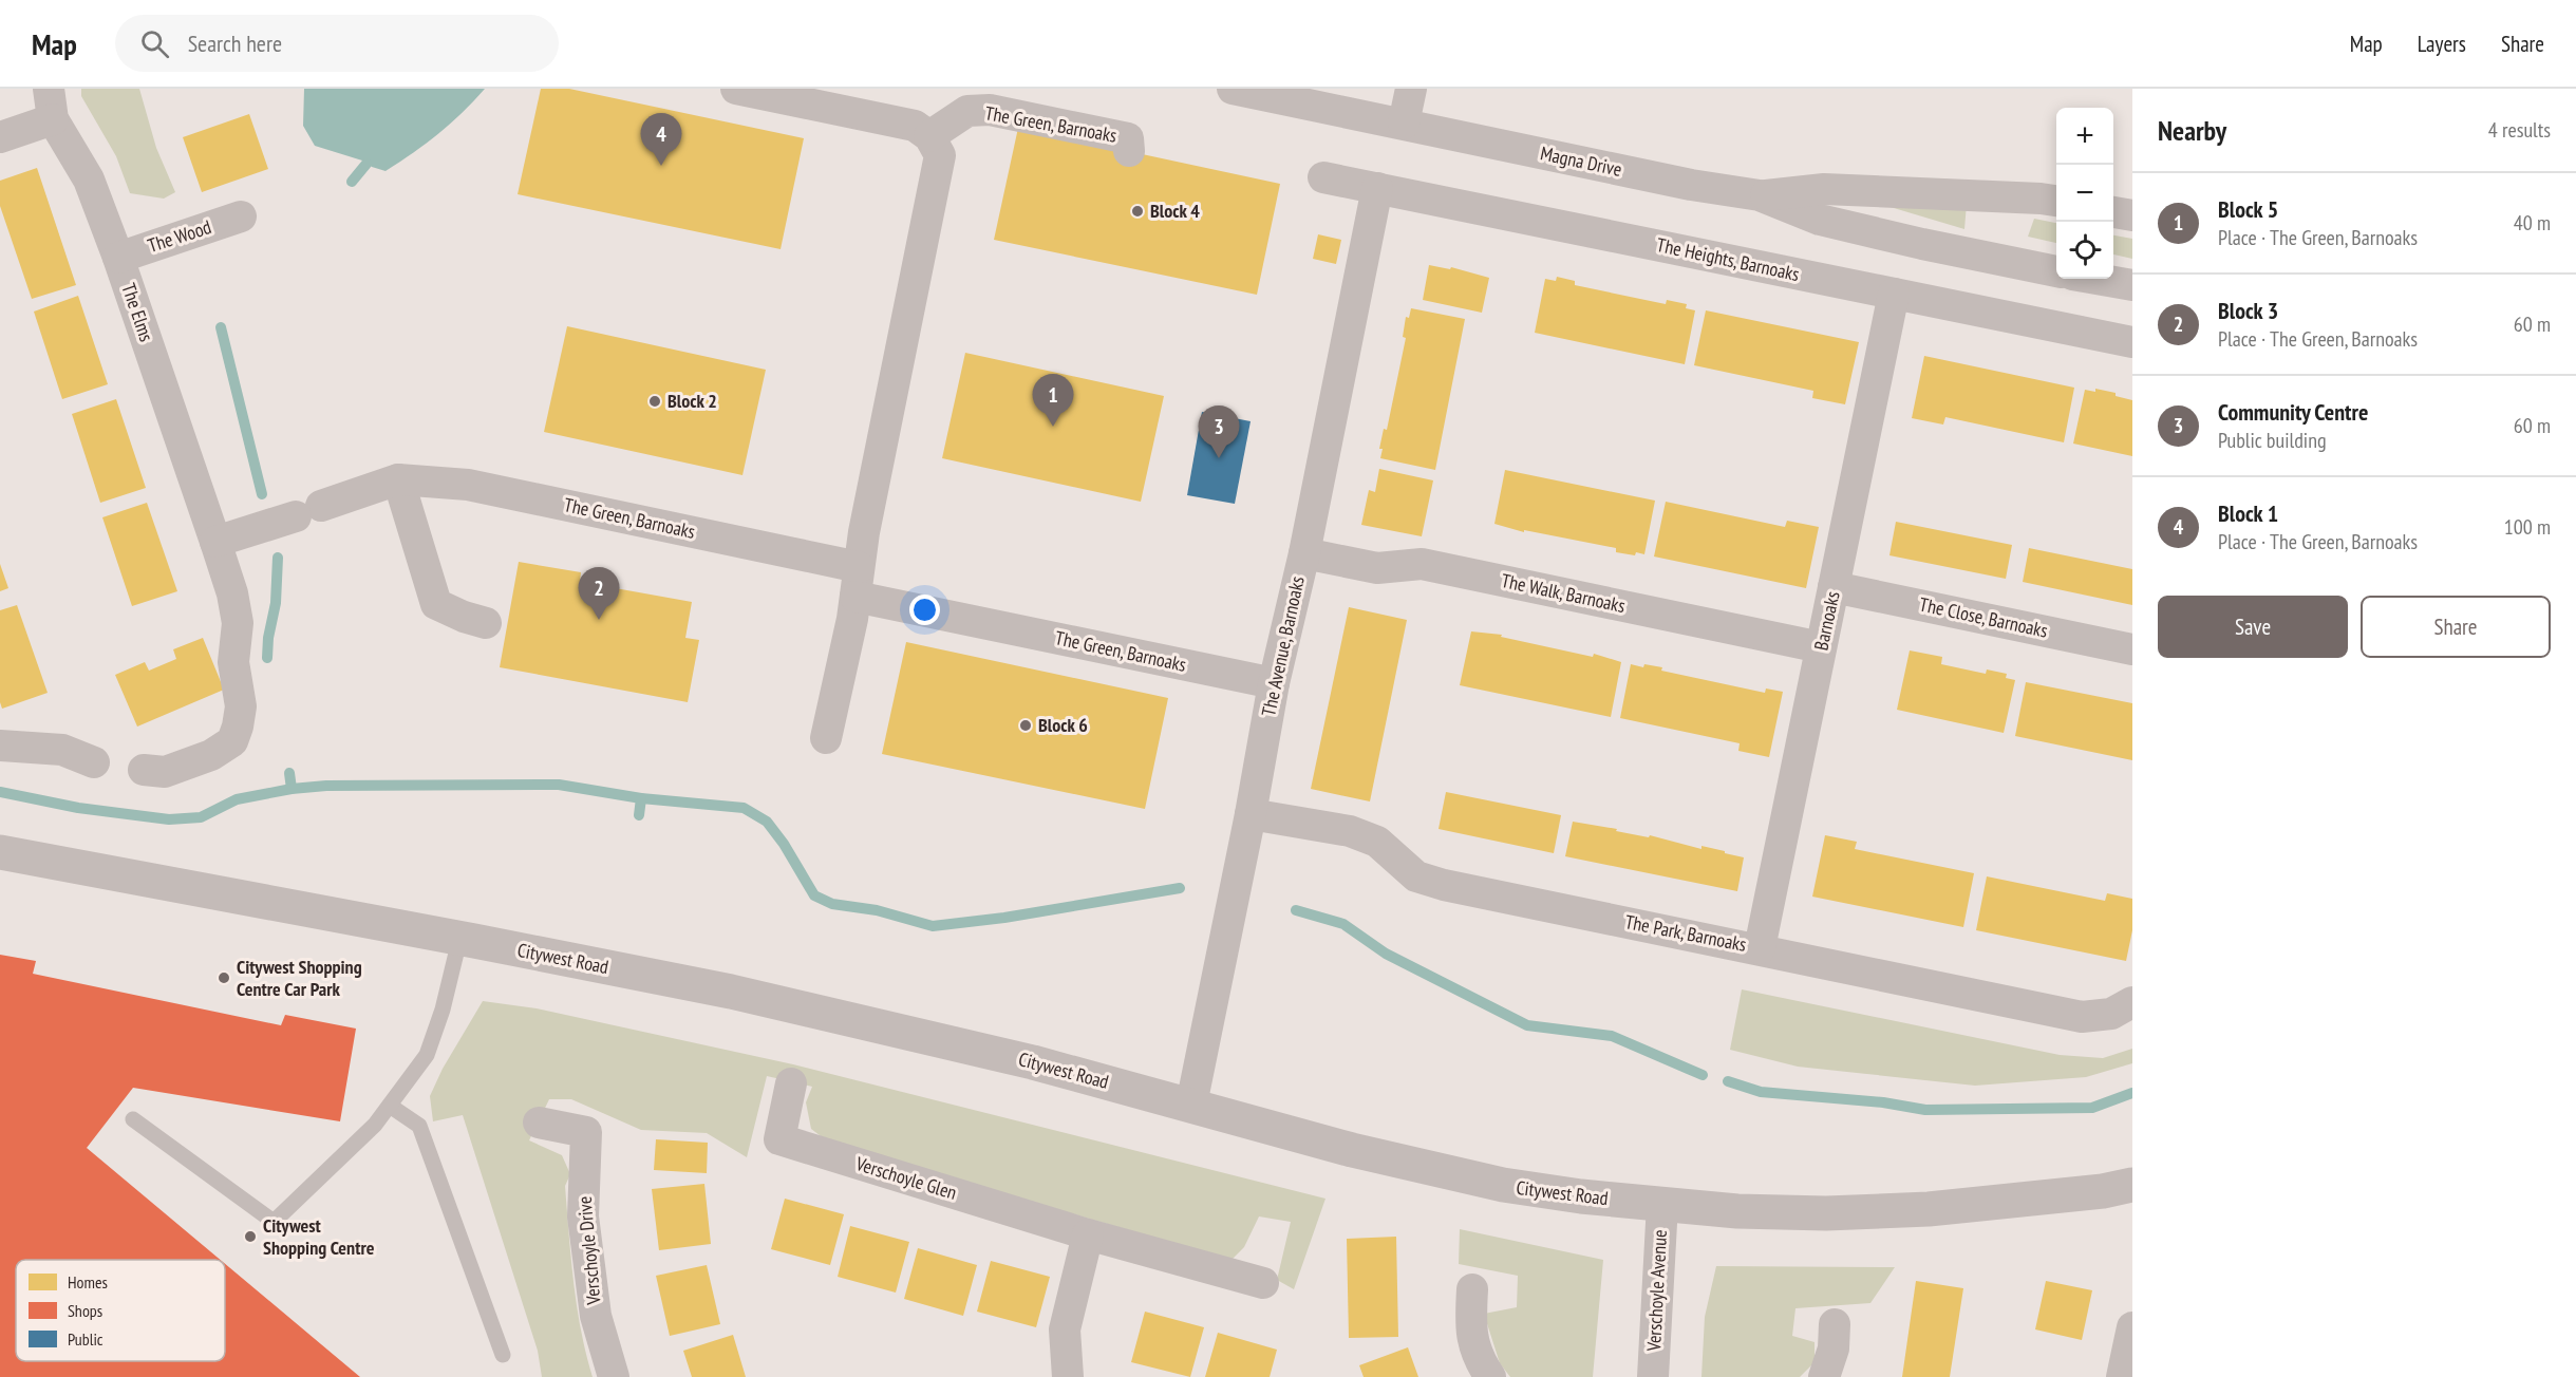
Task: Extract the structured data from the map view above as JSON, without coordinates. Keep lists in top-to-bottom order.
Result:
{
  "streets": {
    "street": [
      "The Green, Barnoaks",
      "Magna Drive",
      "The Wood",
      "The Heights, Barnoaks",
      "The Elms",
      "The Walk, Barnoaks",
      "The Close, Barnoaks",
      "Barnoaks",
      "The Avenue, Barnoaks",
      "The Park, Barnoaks",
      "Citywest Road",
      "Verschoyle Glen",
      "Verschoyle Drive",
      "Verschoyle Avenue"
    ]
  },
  "crossings": [
    ["The Green, Barnoaks", "The Elms"],
    ["The Green, Barnoaks", "The Avenue, Barnoaks"],
    ["The Wood", "The Elms"],
    ["The Heights, Barnoaks", "Barnoaks"],
    ["The Heights, Barnoaks", "The Avenue, Barnoaks"],
    ["The Walk, Barnoaks", "Barnoaks"],
    ["The Walk, Barnoaks", "The Avenue, Barnoaks"],
    ["The Close, Barnoaks", "Barnoaks"],
    ["Barnoaks", "The Park, Barnoaks"],
    ["The Avenue, Barnoaks", "The Park, Barnoaks"],
    ["The Avenue, Barnoaks", "Citywest Road"],
    ["Citywest Road", "Verschoyle Avenue"]
  ],
  "places": [
    "Block 4",
    "Block 2",
    "Block 6",
    "Citywest Shopping Centre Car Park",
    "Citywest Shopping Centre"
  ],
  "legend": ["Homes", "Shops", "Public"],
  "page": {
    "header": "Map",
    "search": "Search here",
    "nav": ["Map", "Layers", "Share"],
    "heading": ["Nearby", "4 results"],
    "map_buttons": ["+", "−"],
    "pins": [
      "4",
      "1",
      "3",
      "2"
    ],
    "list": [
      {
        "mark": "1",
        "name": "Block 5",
        "note": "Place · The Green, Barnoaks",
        "value": "40 m"
      },
      {
        "mark": "2",
        "name": "Block 3",
        "note": "Place · The Green, Barnoaks",
        "value": "60 m"
      },
      {
        "mark": "3",
        "name": "Community Centre",
        "note": "Public building",
        "value": "60 m"
      },
      {
        "mark": "4",
        "name": "Block 1",
        "note": "Place · The Green, Barnoaks",
        "value": "100 m"
      }
    ],
    "buttons": ["Save", "Share"]
  }
}
